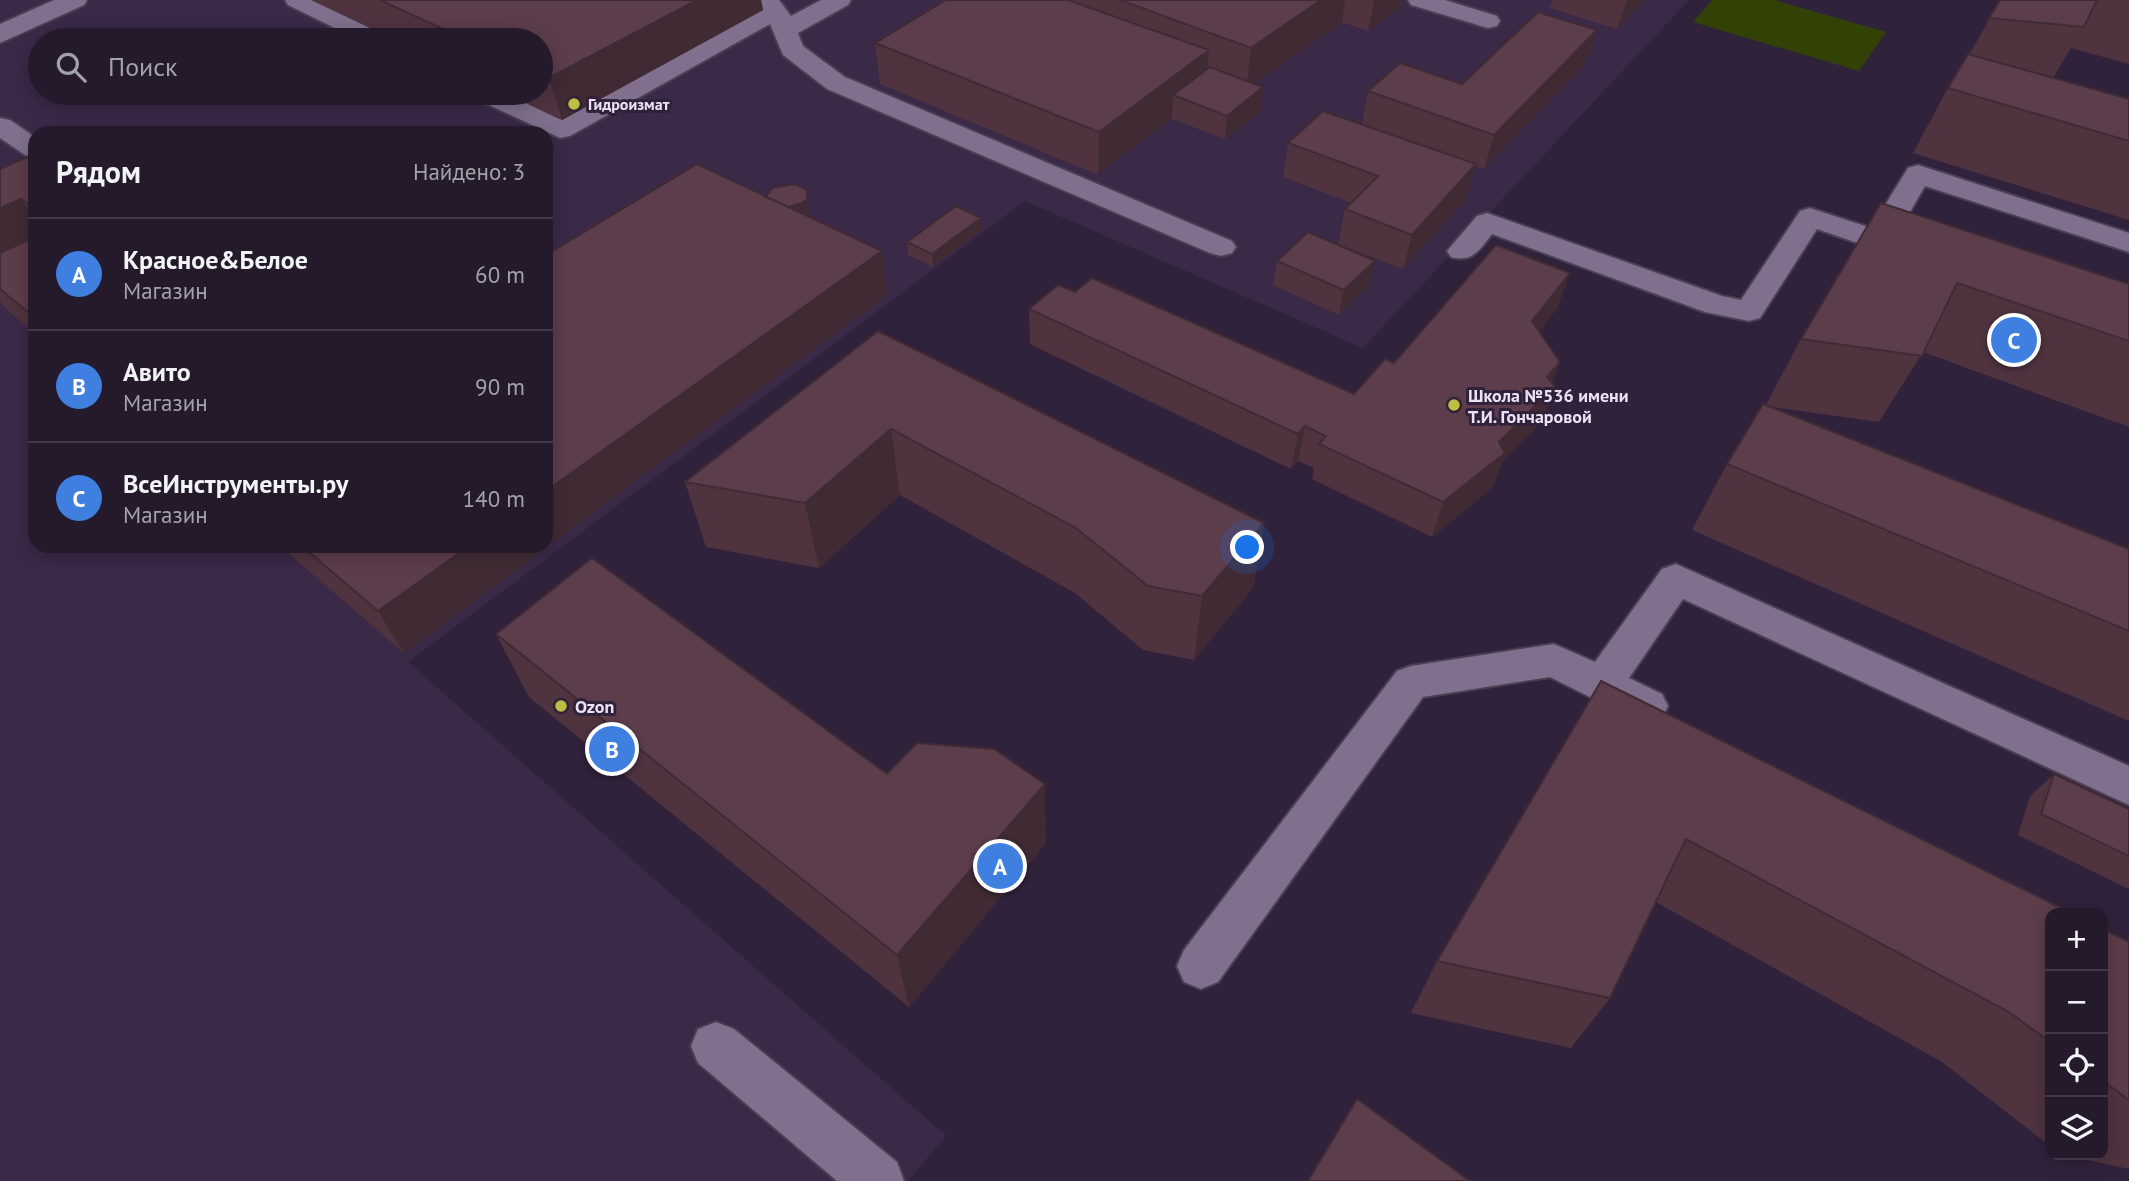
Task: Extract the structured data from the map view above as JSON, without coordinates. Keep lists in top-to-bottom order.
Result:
{
  "places": ["Гидроизмат", "Школа №536 имени Т.И. Гончаровой", "Ozon"],
  "page": {
    "search": "Поиск",
    "heading": ["Рядом", "Найдено: 3"],
    "list": [
      {
        "mark": "A",
        "name": "Красное&Белое",
        "note": "Магазин",
        "value": "60 m"
      },
      {
        "mark": "B",
        "name": "Авито",
        "note": "Магазин",
        "value": "90 m"
      },
      {
        "mark": "C",
        "name": "ВсеИнструменты.ру",
        "note": "Магазин",
        "value": "140 m"
      }
    ],
    "pins": ["C", "B", "A"],
    "map_buttons": ["+", "−"]
  }
}
